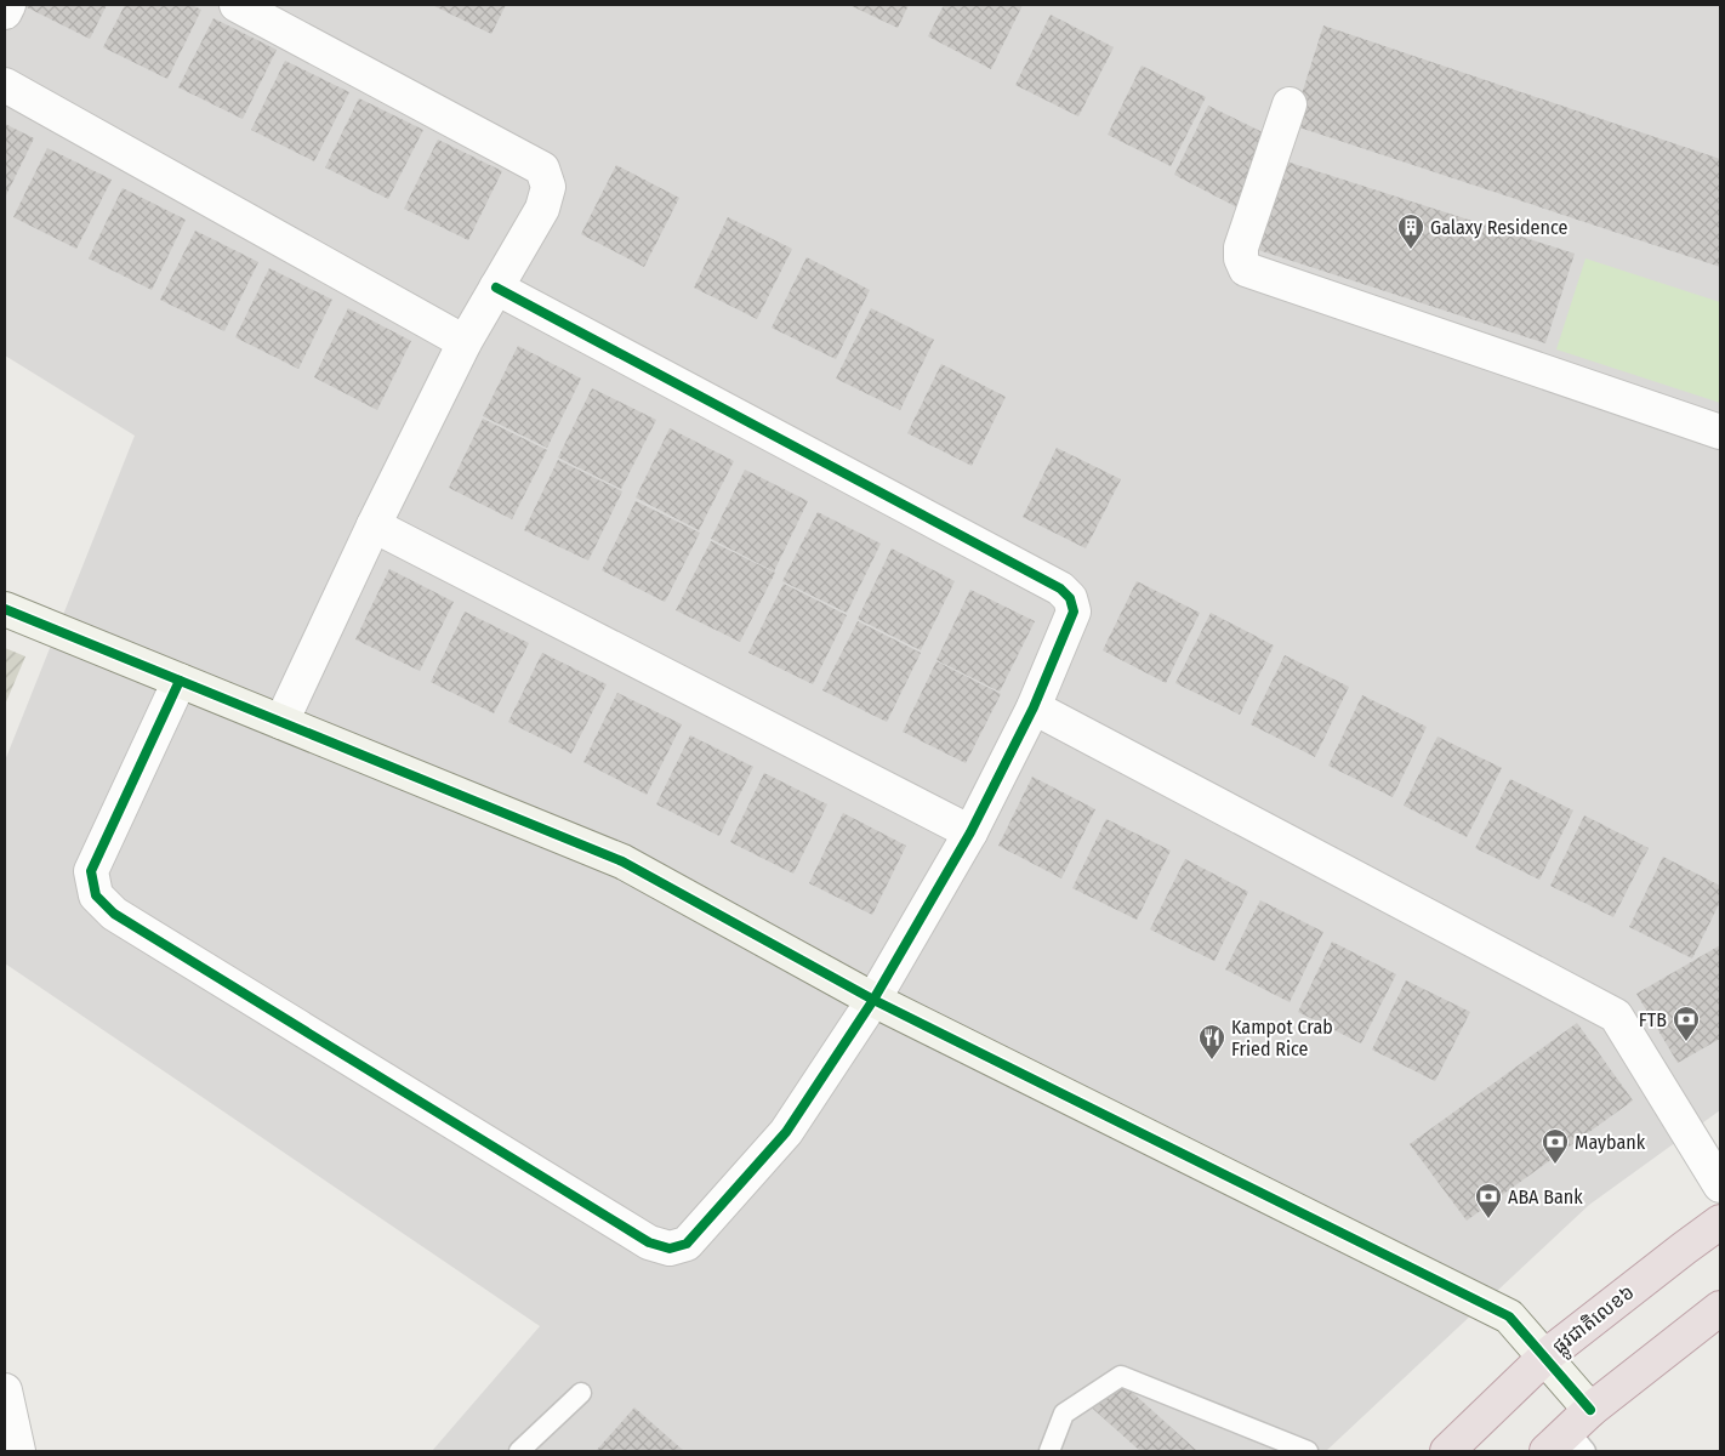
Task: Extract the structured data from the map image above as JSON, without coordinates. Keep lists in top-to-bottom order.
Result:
{
  "streets": {
    "highway": ["ផ្លូវជាតិលេខ៦"]
  },
  "places": {
    "building": ["Galaxy Residence"],
    "bank": ["FTB", "Maybank", "ABA Bank"],
    "restaurant": ["Kampot Crab Fried Rice"]
  }
}
